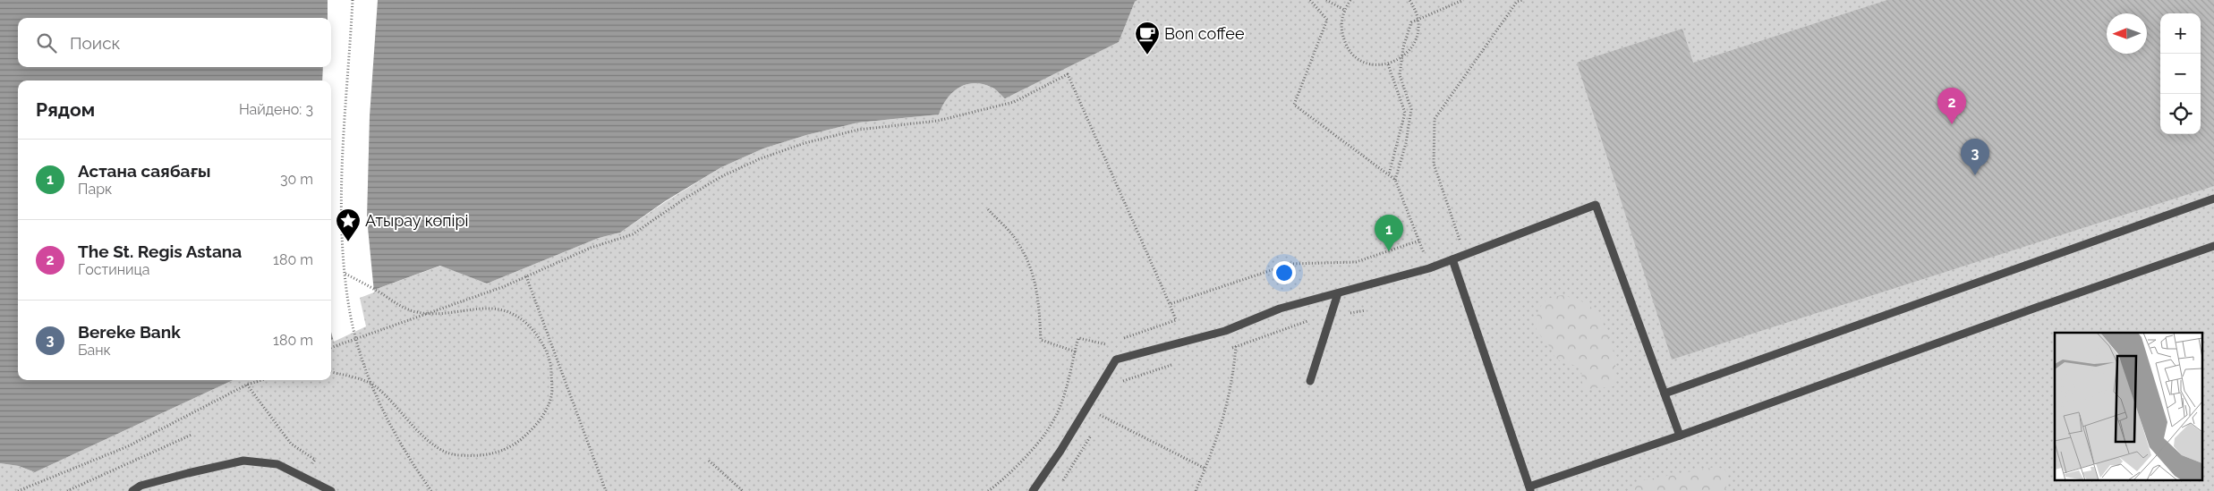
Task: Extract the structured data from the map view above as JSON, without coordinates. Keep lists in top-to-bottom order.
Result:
{
  "places": {
    "cafe": ["Bon coffee"],
    "place": ["Атырау көпірі"]
  },
  "north": "left",
  "page": {
    "map_buttons": ["+", "−"],
    "search": "Поиск",
    "heading": ["Рядом", "Найдено: 3"],
    "pins": ["2", "3", "1"],
    "list": [
      {
        "mark": "1",
        "name": "Астана саябағы",
        "note": "Парк",
        "value": "30 m"
      },
      {
        "mark": "2",
        "name": "The St. Regis Astana",
        "note": "Гостиница",
        "value": "180 m"
      },
      {
        "mark": "3",
        "name": "Bereke Bank",
        "note": "Банк",
        "value": "180 m"
      }
    ]
  }
}
